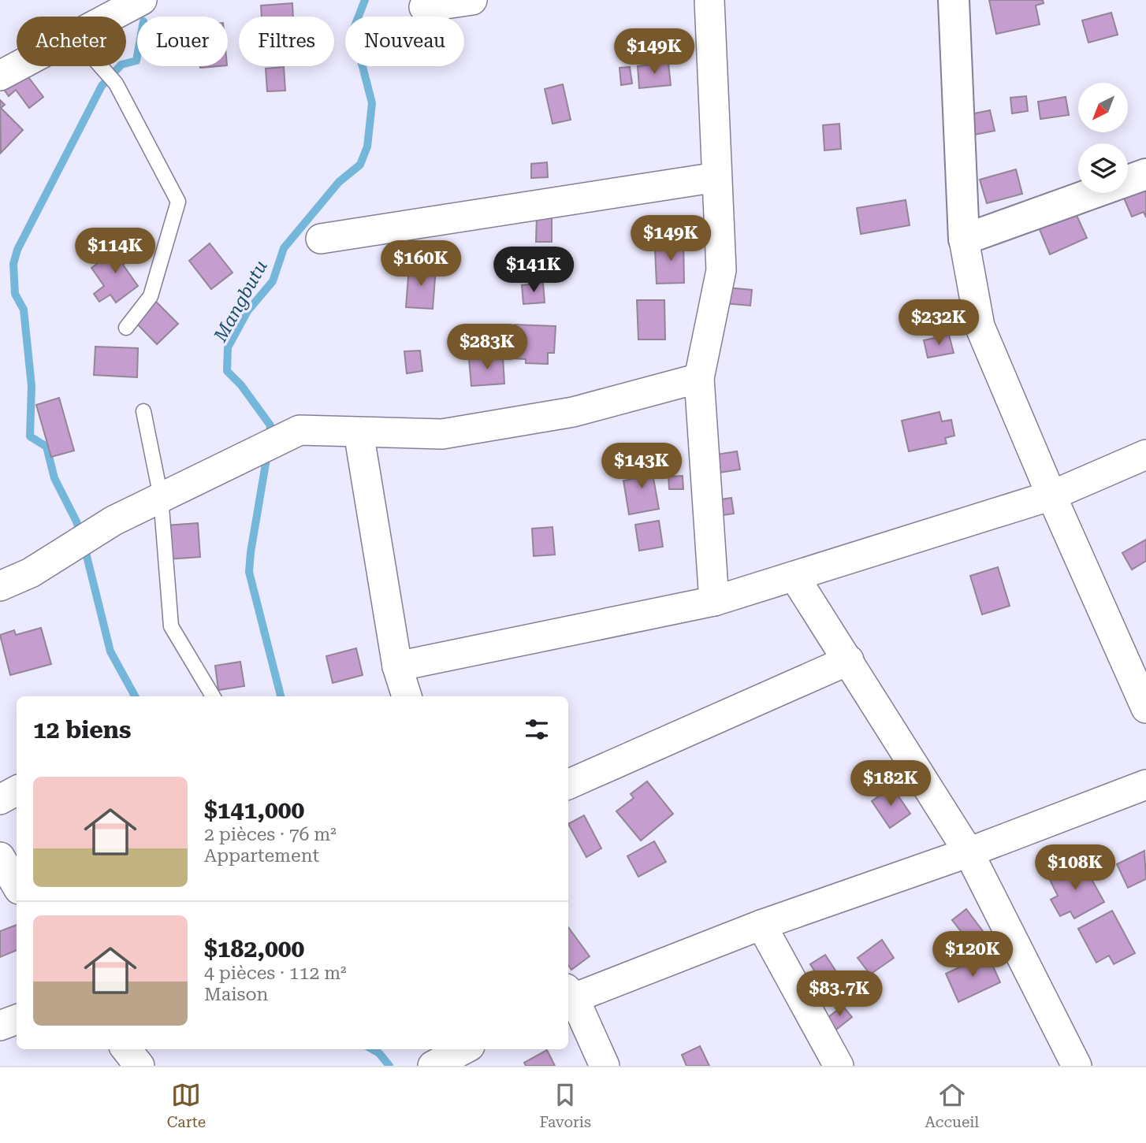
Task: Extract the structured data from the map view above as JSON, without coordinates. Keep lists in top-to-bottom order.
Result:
{
  "water": ["Mangbutu"],
  "north": "bottom left",
  "page": {
    "chip": [
      "Acheter",
      "Louer",
      "Filtres",
      "Nouveau"
    ],
    "price": [
      "$149K",
      "$149K",
      "$114K",
      "$160K",
      "$141K",
      "$232K",
      "$283K",
      "$143K",
      "$182K",
      "$108K",
      "$120K",
      "$83.7K"
    ],
    "heading": "12 biens",
    "list": [
      {
        "name": "$141,000",
        "note": "2 pièces · 76 m² · Appartement"
      },
      {
        "name": "$182,000",
        "note": "4 pièces · 112 m² · Maison"
      }
    ],
    "tabs": ["Carte", "Favoris", "Accueil"]
  }
}
